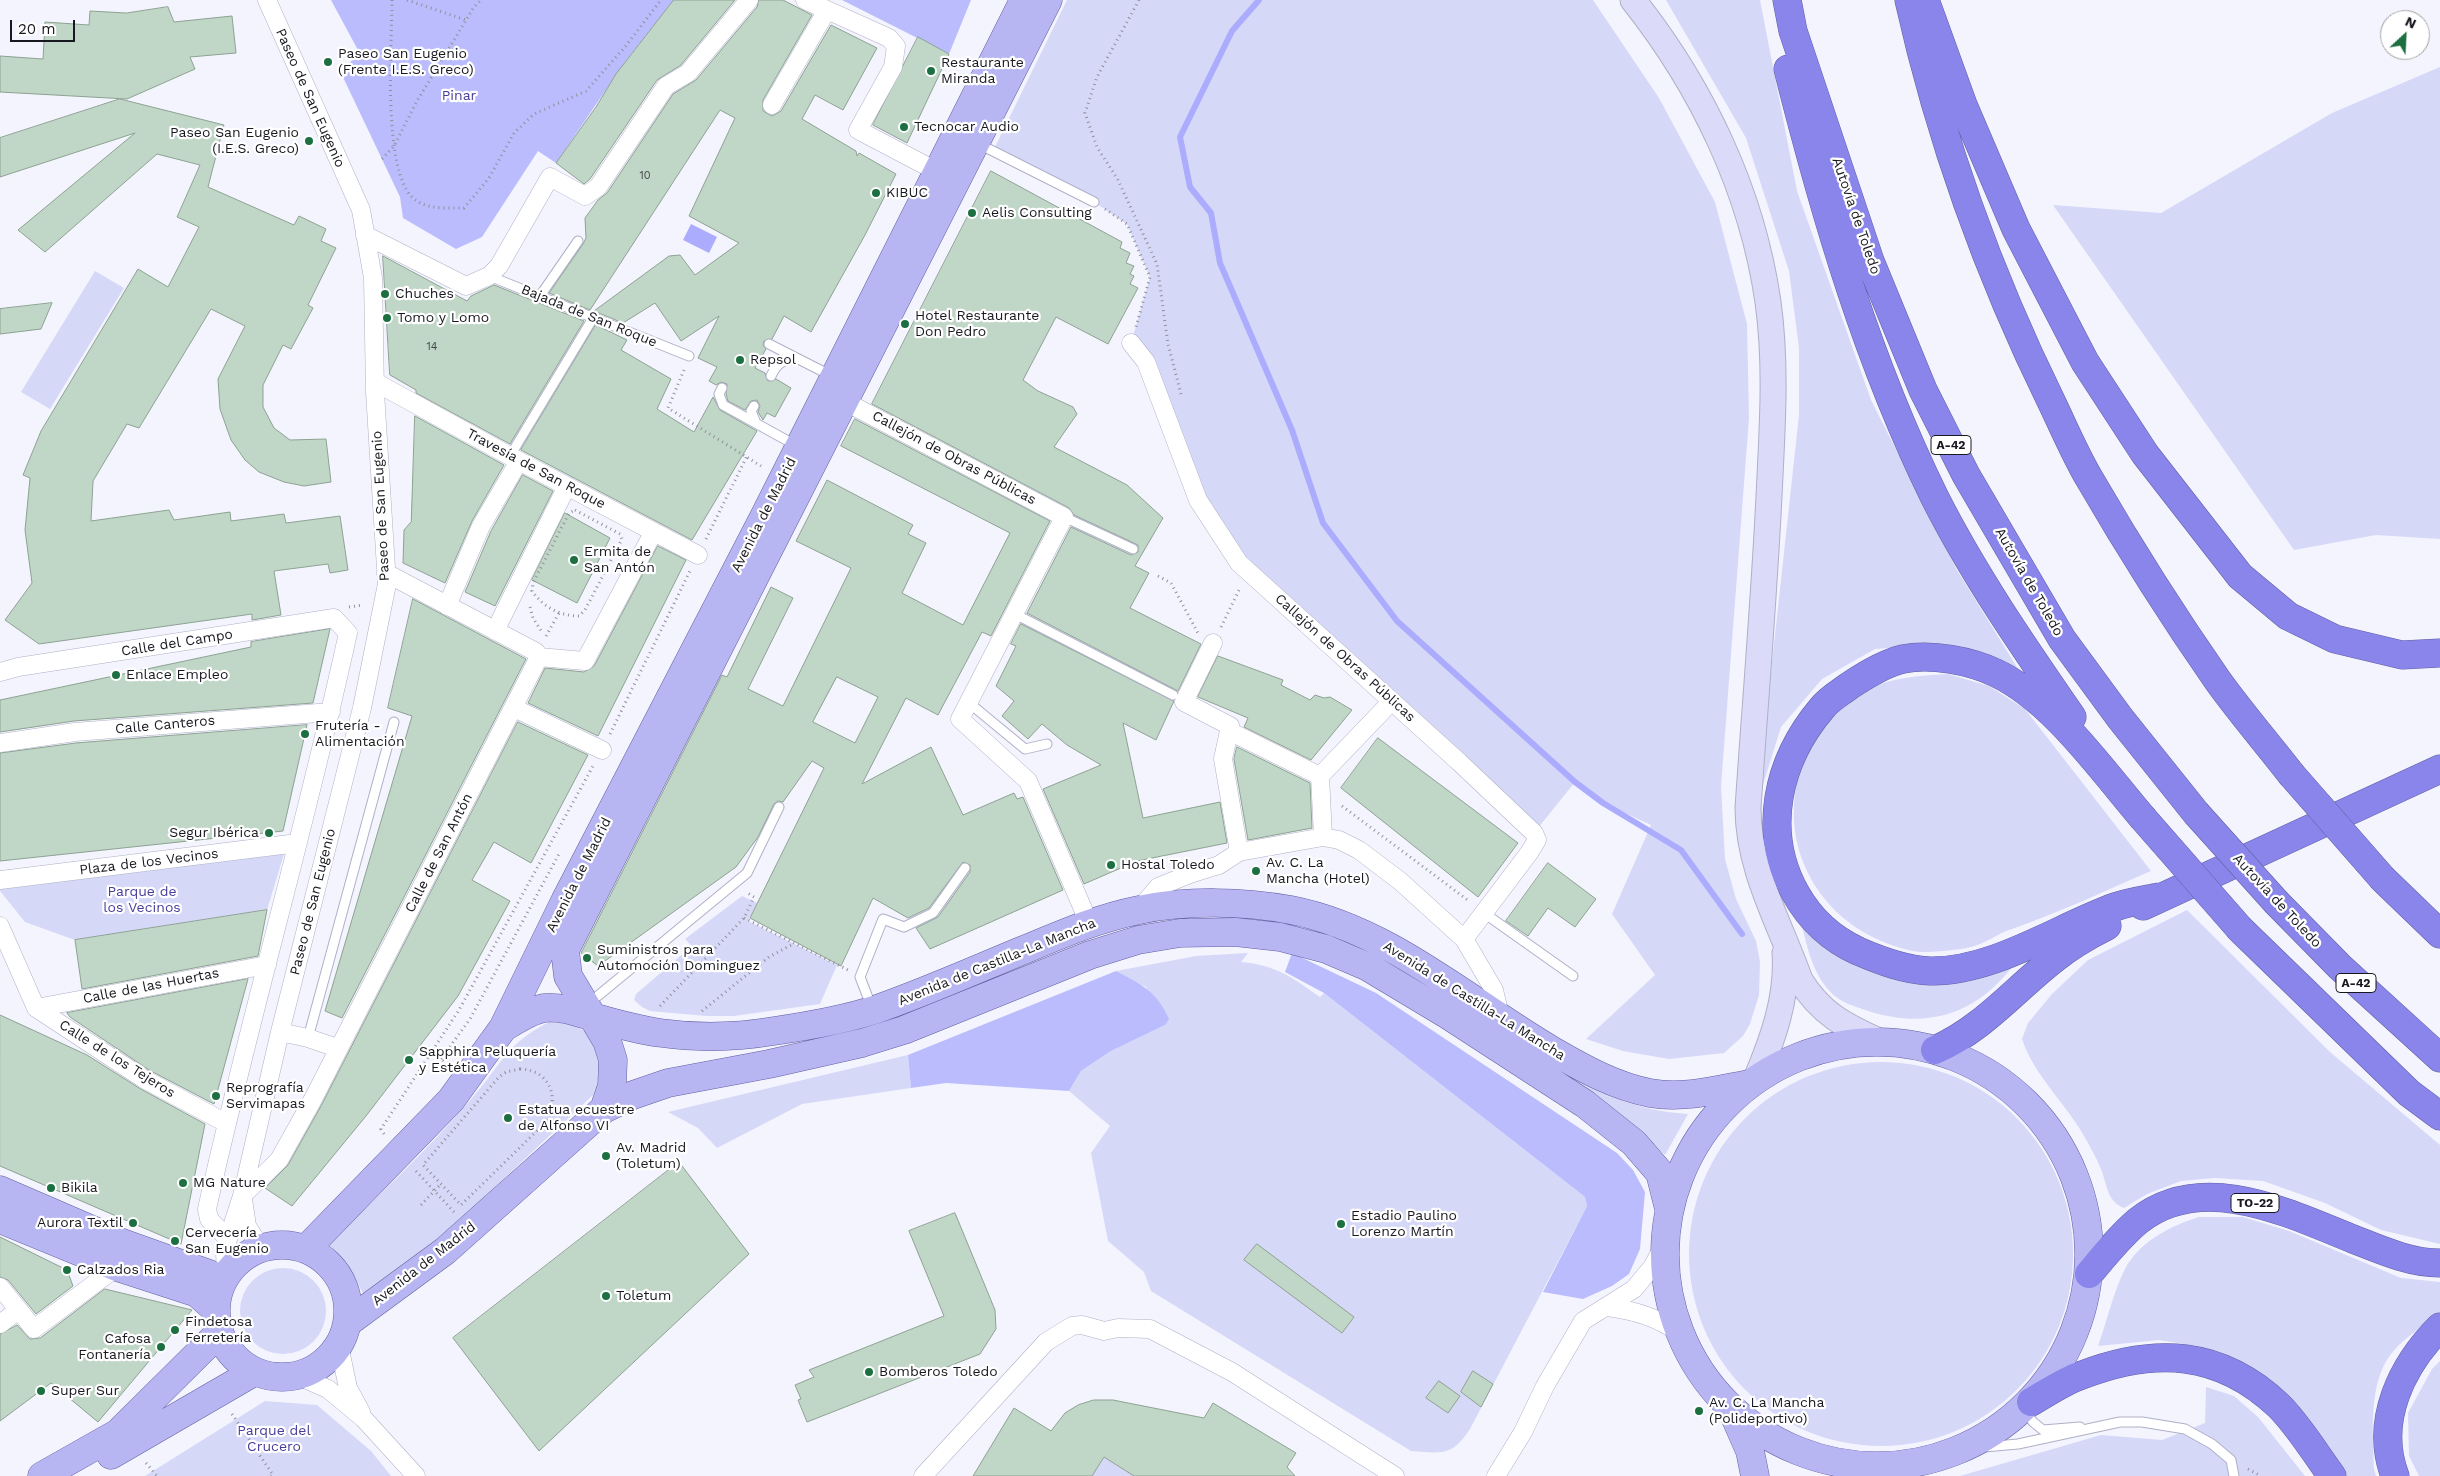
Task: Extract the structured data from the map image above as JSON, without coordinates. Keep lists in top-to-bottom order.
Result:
{
  "streets": {
    "highway": ["Autovía de Toledo", "A-42", "TO-22"],
    "main road": ["Avenida de Madrid", "Avenida de Castilla-La Mancha"],
    "street": [
      "Paseo de San Eugenio",
      "Callejón de Obras Públicas",
      "Travesía de San Roque",
      "Calle del Campo",
      "Calle Canteros",
      "Calle de San Antón",
      "Plaza de los Vecinos",
      "Calle de las Huertas",
      "Calle de los Tejeros"
    ],
    "lane": ["Bajada de San Roque"]
  },
  "crossings": [
    ["Paseo de San Eugenio", "Travesía de San Roque"],
    ["Paseo de San Eugenio", "Avenida de Madrid"],
    ["Paseo de San Eugenio", "Calle del Campo"],
    ["Paseo de San Eugenio", "Calle Canteros"],
    ["Paseo de San Eugenio", "Calle de San Antón"],
    ["Paseo de San Eugenio", "Plaza de los Vecinos"],
    ["Paseo de San Eugenio", "Calle de las Huertas"],
    ["Paseo de San Eugenio", "Calle de los Tejeros"],
    ["Callejón de Obras Públicas", "Avenida de Madrid"],
    ["Avenida de Madrid", "Avenida de Castilla-La Mancha"],
    ["Calle de las Huertas", "Calle de los Tejeros"]
  ],
  "parks": ["Pinar", "Parque de los Vecinos", "Parque del Crucero"],
  "places": [
    "Paseo San Eugenio (Frente I.E.S. Greco)",
    "Restaurante Miranda",
    "Tecnocar Audio",
    "Paseo San Eugenio (I.E.S. Greco)",
    "KIBUC",
    "Aelis Consulting",
    "Chuches",
    "Tomo y Lomo",
    "Hotel Restaurante Don Pedro",
    "Repsol",
    "Ermita de San Antón",
    "Enlace Empleo",
    "Frutería - Alimentación",
    "Segur Ibérica",
    "Hostal Toledo",
    "Av. C. La Mancha (Hotel)",
    "Suministros para Automoción Dominguez",
    "Sapphira Peluquería y Estética",
    "Reprografía Servimapas",
    "Estatua ecuestre de Alfonso VI",
    "Av. Madrid (Toletum)",
    "MG Nature",
    "Bikila",
    "Aurora Textil",
    "Estadio Paulino Lorenzo Martín",
    "Cervecería San Eugenio",
    "Calzados Ria",
    "Toletum",
    "Findetosa Ferretería",
    "Cafosa Fontanería",
    "Bomberos Toledo",
    "Super Sur",
    "Av. C. La Mancha (Polideportivo)"
  ],
  "house_numbers": ["10", "14"],
  "scale_bar": "20 m",
  "north": "top right"
}
